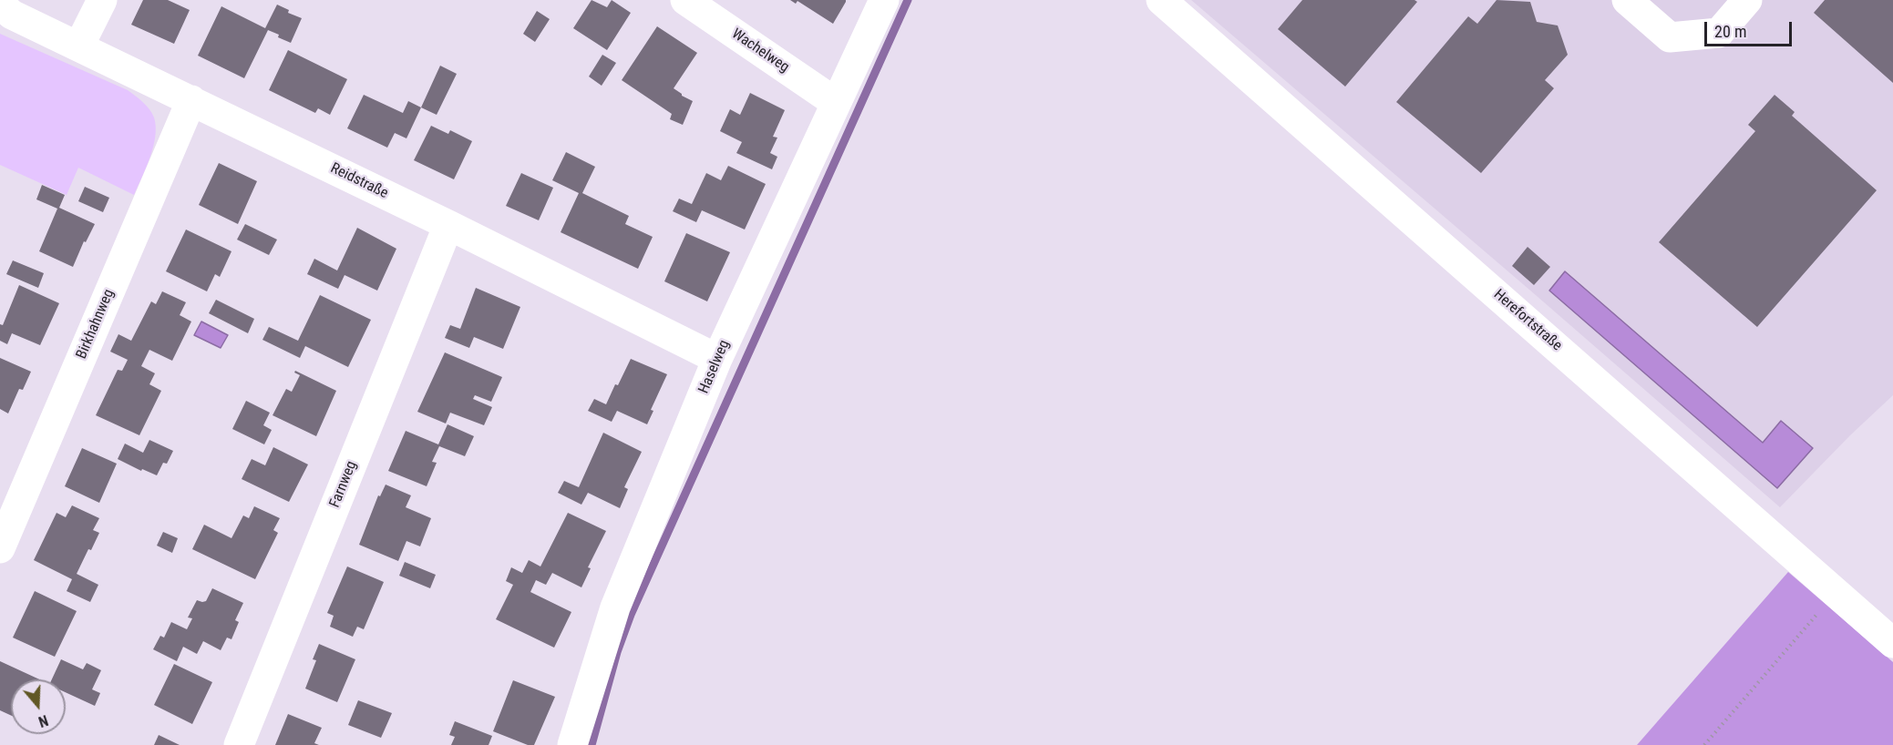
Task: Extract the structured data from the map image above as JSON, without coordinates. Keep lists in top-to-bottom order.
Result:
{
  "streets": {
    "street": [
      "Wachelweg",
      "Reidstraße",
      "Herefortstraße",
      "Birkhahnweg",
      "Haselweg",
      "Farnweg"
    ]
  },
  "crossings": [
    ["Wachelweg", "Haselweg"],
    ["Reidstraße", "Birkhahnweg"],
    ["Reidstraße", "Haselweg"],
    ["Reidstraße", "Farnweg"]
  ],
  "scale_bar": "20 m",
  "north": "bottom"
}
